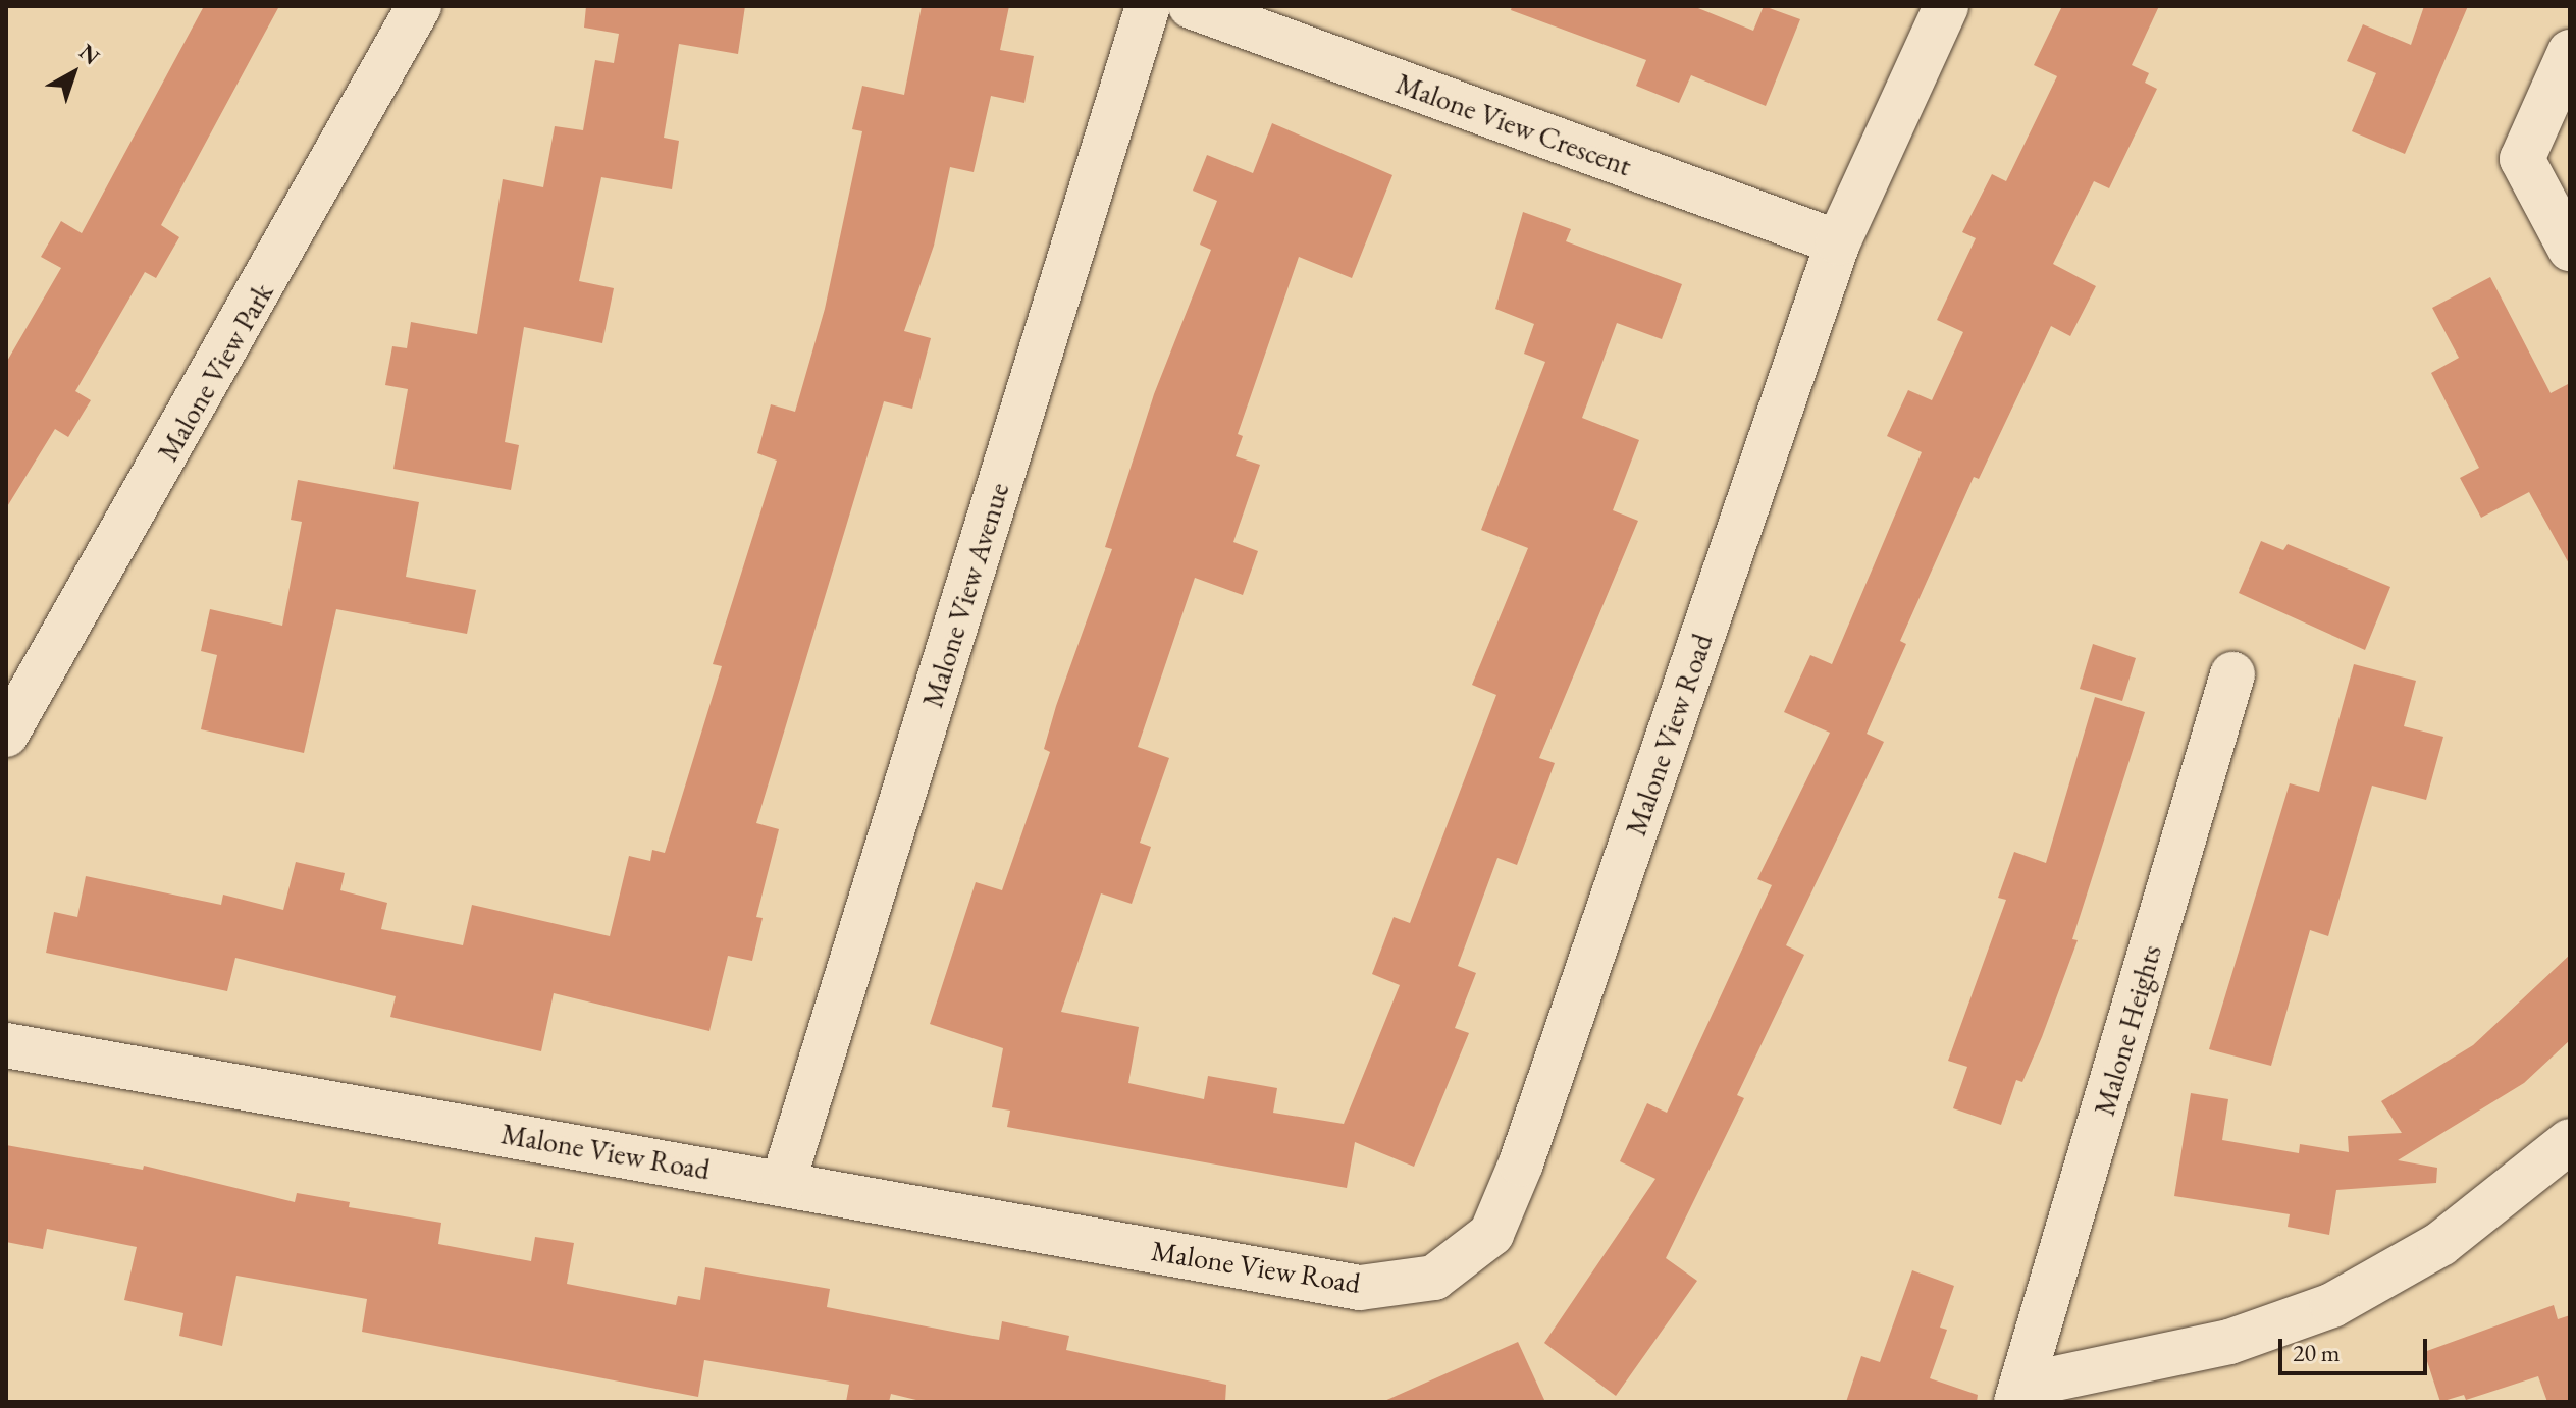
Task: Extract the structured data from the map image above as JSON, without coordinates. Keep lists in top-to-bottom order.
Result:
{
  "streets": {
    "street": [
      "Malone View Crescent",
      "Malone View Park",
      "Malone View Avenue",
      "Malone View Road",
      "Malone Heights"
    ]
  },
  "crossings": [
    ["Malone View Crescent", "Malone View Road"],
    ["Malone View Avenue", "Malone View Road"]
  ],
  "scale_bar": "20 m",
  "north": "top right"
}
